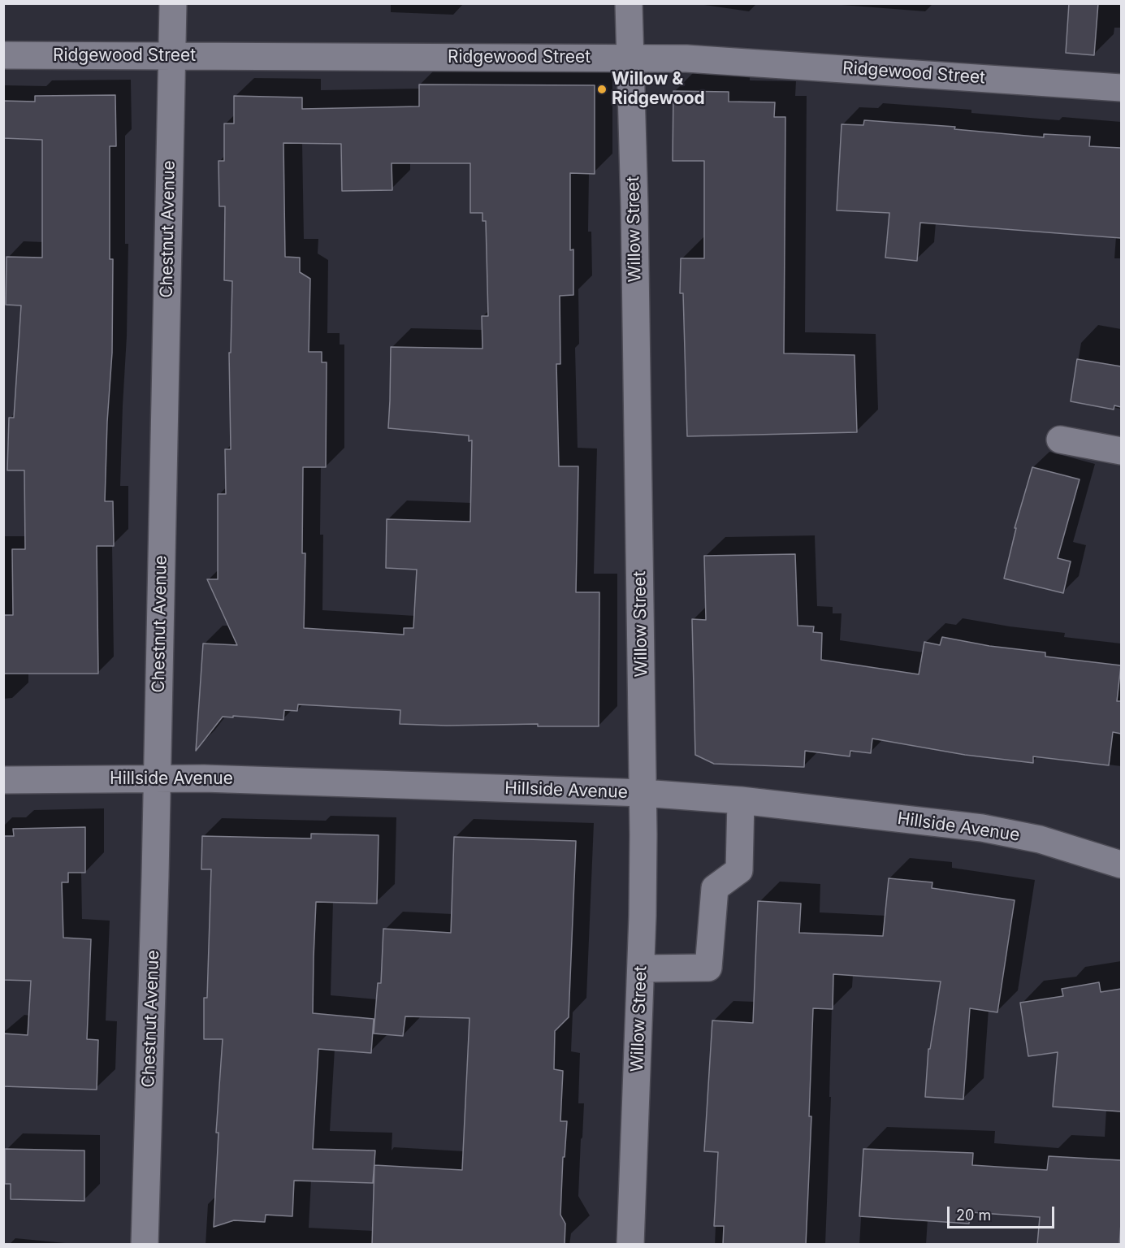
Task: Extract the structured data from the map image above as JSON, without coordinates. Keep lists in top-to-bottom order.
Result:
{
  "streets": {
    "street": [
      "Ridgewood Street",
      "Chestnut Avenue",
      "Willow Street",
      "Hillside Avenue"
    ]
  },
  "crossings": [
    ["Ridgewood Street", "Chestnut Avenue"],
    ["Ridgewood Street", "Willow Street"],
    ["Chestnut Avenue", "Hillside Avenue"],
    ["Willow Street", "Hillside Avenue"]
  ],
  "places": ["Willow & Ridgewood"],
  "scale_bar": "20 m"
}
